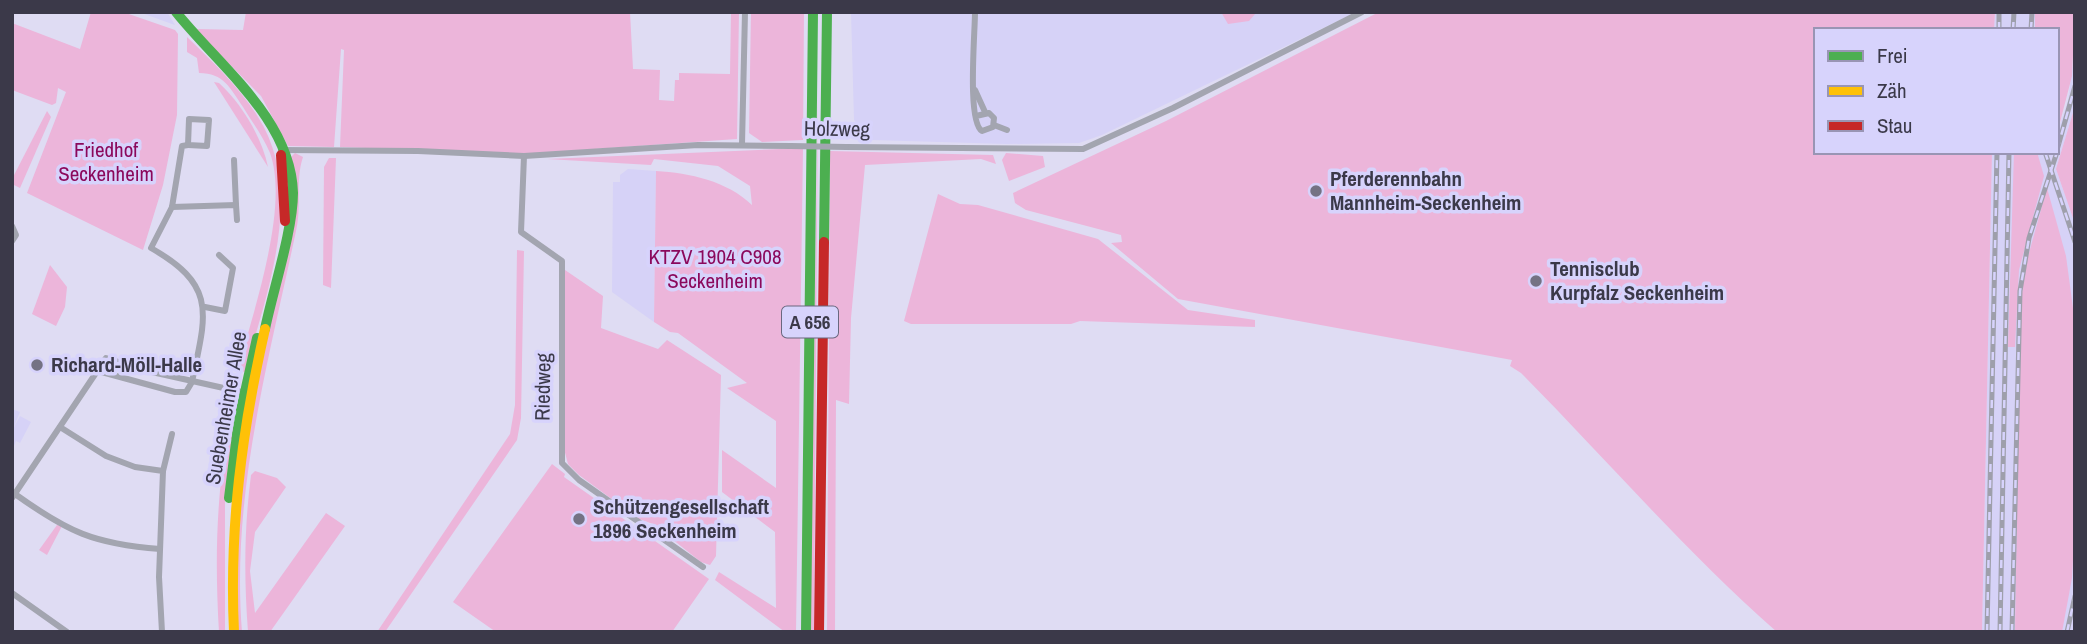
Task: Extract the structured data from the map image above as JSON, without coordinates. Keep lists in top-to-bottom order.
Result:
{
  "streets": {
    "main road": ["A 656", "Suebenheimer Allee"],
    "street": ["Holzweg", "Riedweg"]
  },
  "crossings": [
    ["Holzweg", "Riedweg"],
    ["Holzweg", "Suebenheimer Allee"]
  ],
  "parks": ["Friedhof Seckenheim", "KTZV 1904 C908 Seckenheim"],
  "places": [
    "Pferderennbahn Mannheim-Seckenheim",
    "Tennisclub Kurpfalz Seckenheim",
    "Richard-Möll-Halle",
    "Schützengesellschaft 1896 Seckenheim"
  ],
  "legend": ["Frei", "Zäh", "Stau"]
}
